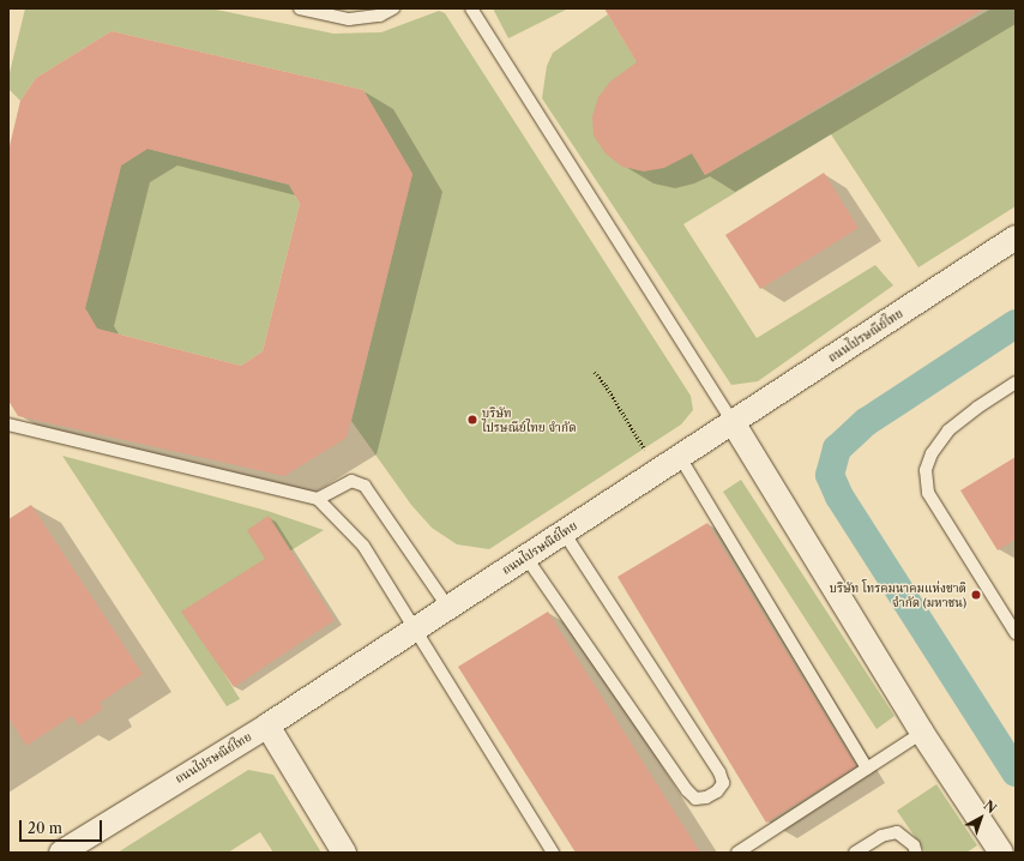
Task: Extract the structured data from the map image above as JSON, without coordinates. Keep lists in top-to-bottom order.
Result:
{
  "streets": {
    "street": ["ถนนไปรษณีย์ไทย"]
  },
  "places": ["บริษัท ไปรษณีย์ไทย จำกัด", "บริษัท โทรคมนาคมแห่งชาติ จำกัด (มหาชน)"],
  "scale_bar": "20 m",
  "north": "top right"
}
